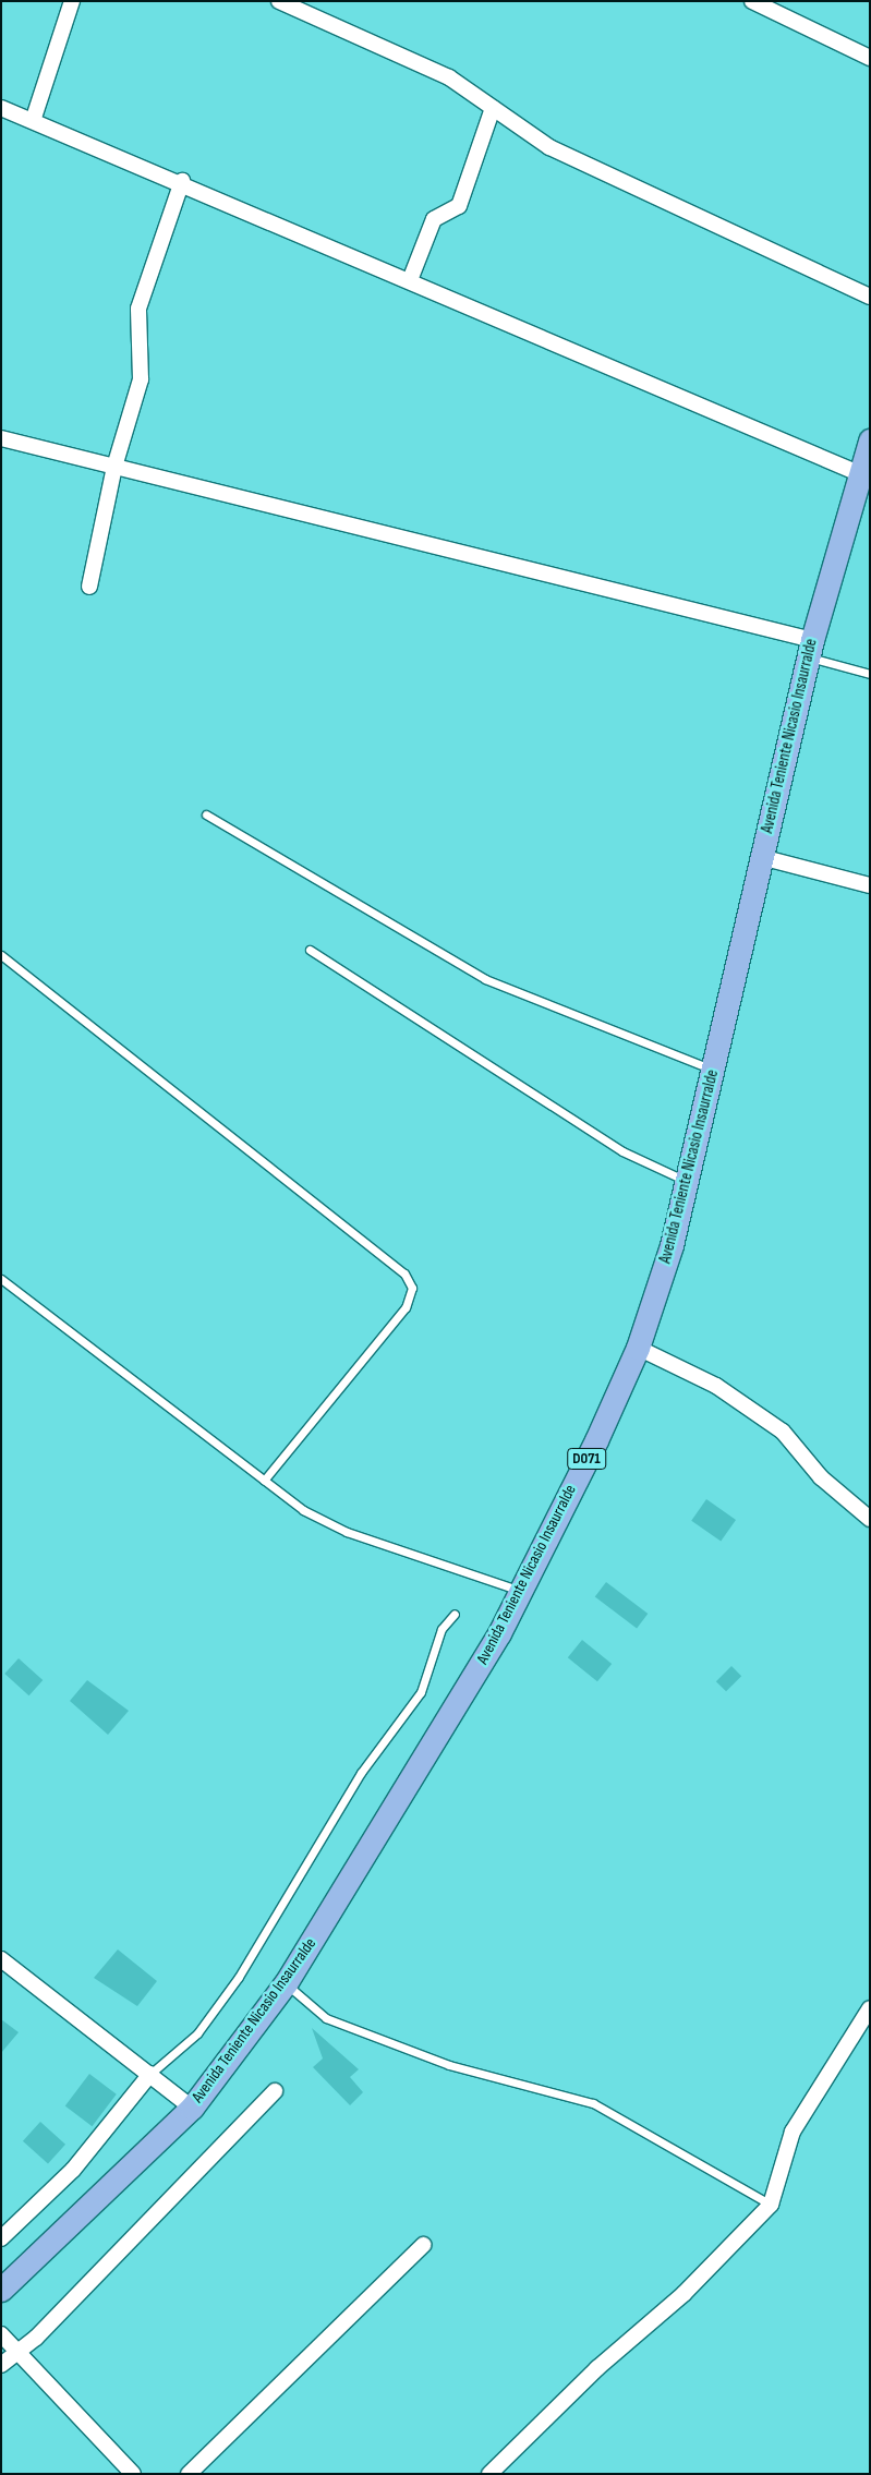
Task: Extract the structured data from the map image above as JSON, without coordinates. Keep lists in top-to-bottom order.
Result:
{
  "streets": {
    "main road": ["Avenida Teniente Nicasio Insaurralde", "D071"]
  },
  "crossings": [
    ["Avenida Teniente Nicasio Insaurralde", "D071"]
  ]
}
